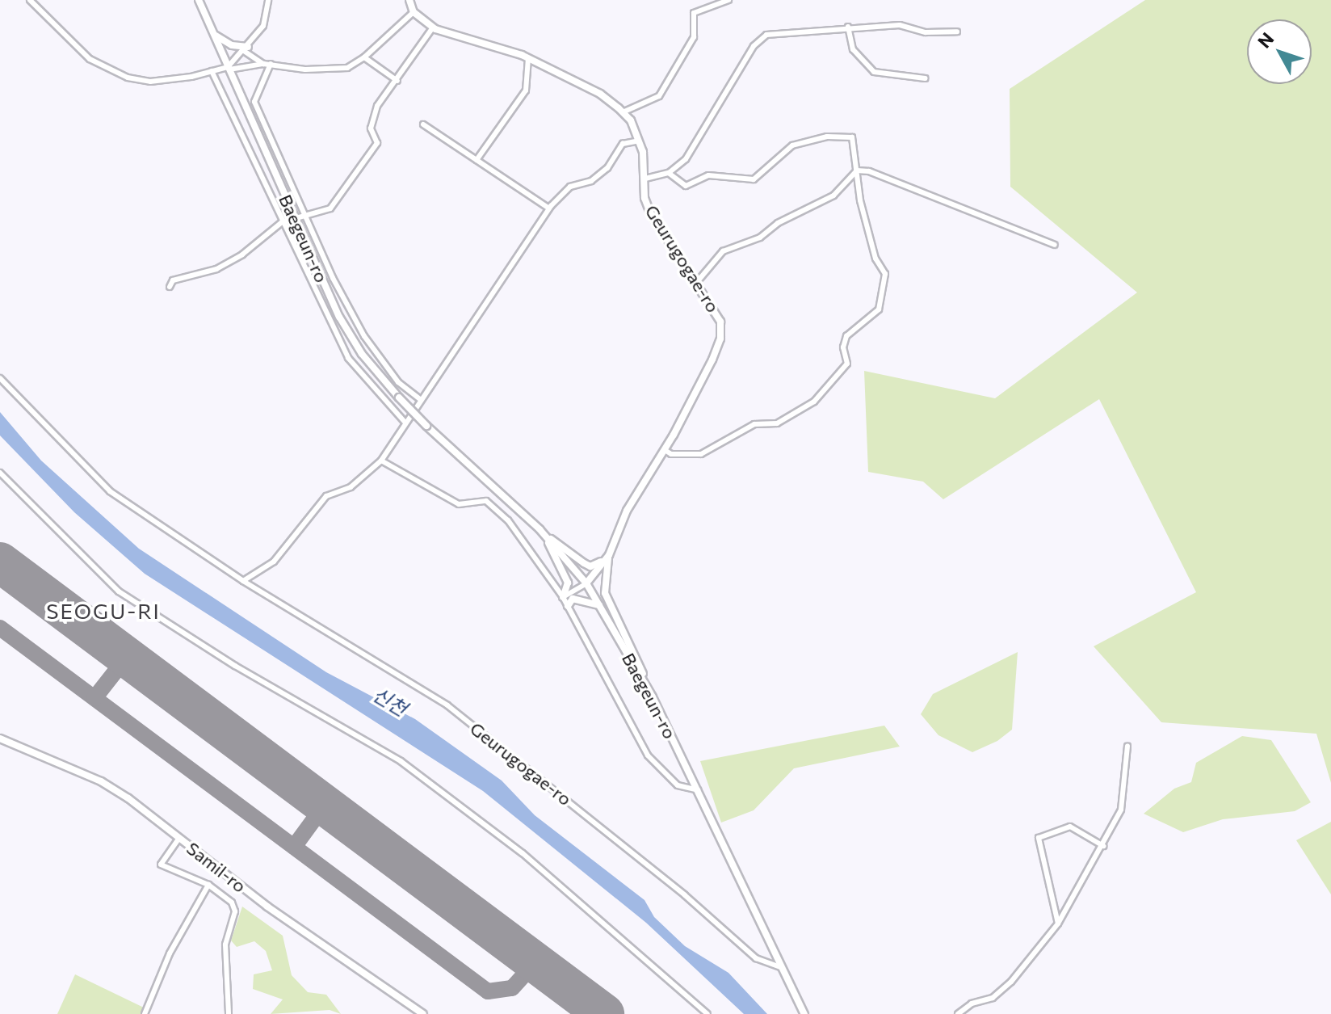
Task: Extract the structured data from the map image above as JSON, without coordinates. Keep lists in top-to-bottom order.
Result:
{
  "streets": {
    "main road": ["Baegeun-ro", "Geurugogae-ro", "Samil-ro"]
  },
  "crossings": [
    ["Baegeun-ro", "Geurugogae-ro"]
  ],
  "districts": ["SEOGU-RI"],
  "water": ["신천"],
  "north": "top left"
}
